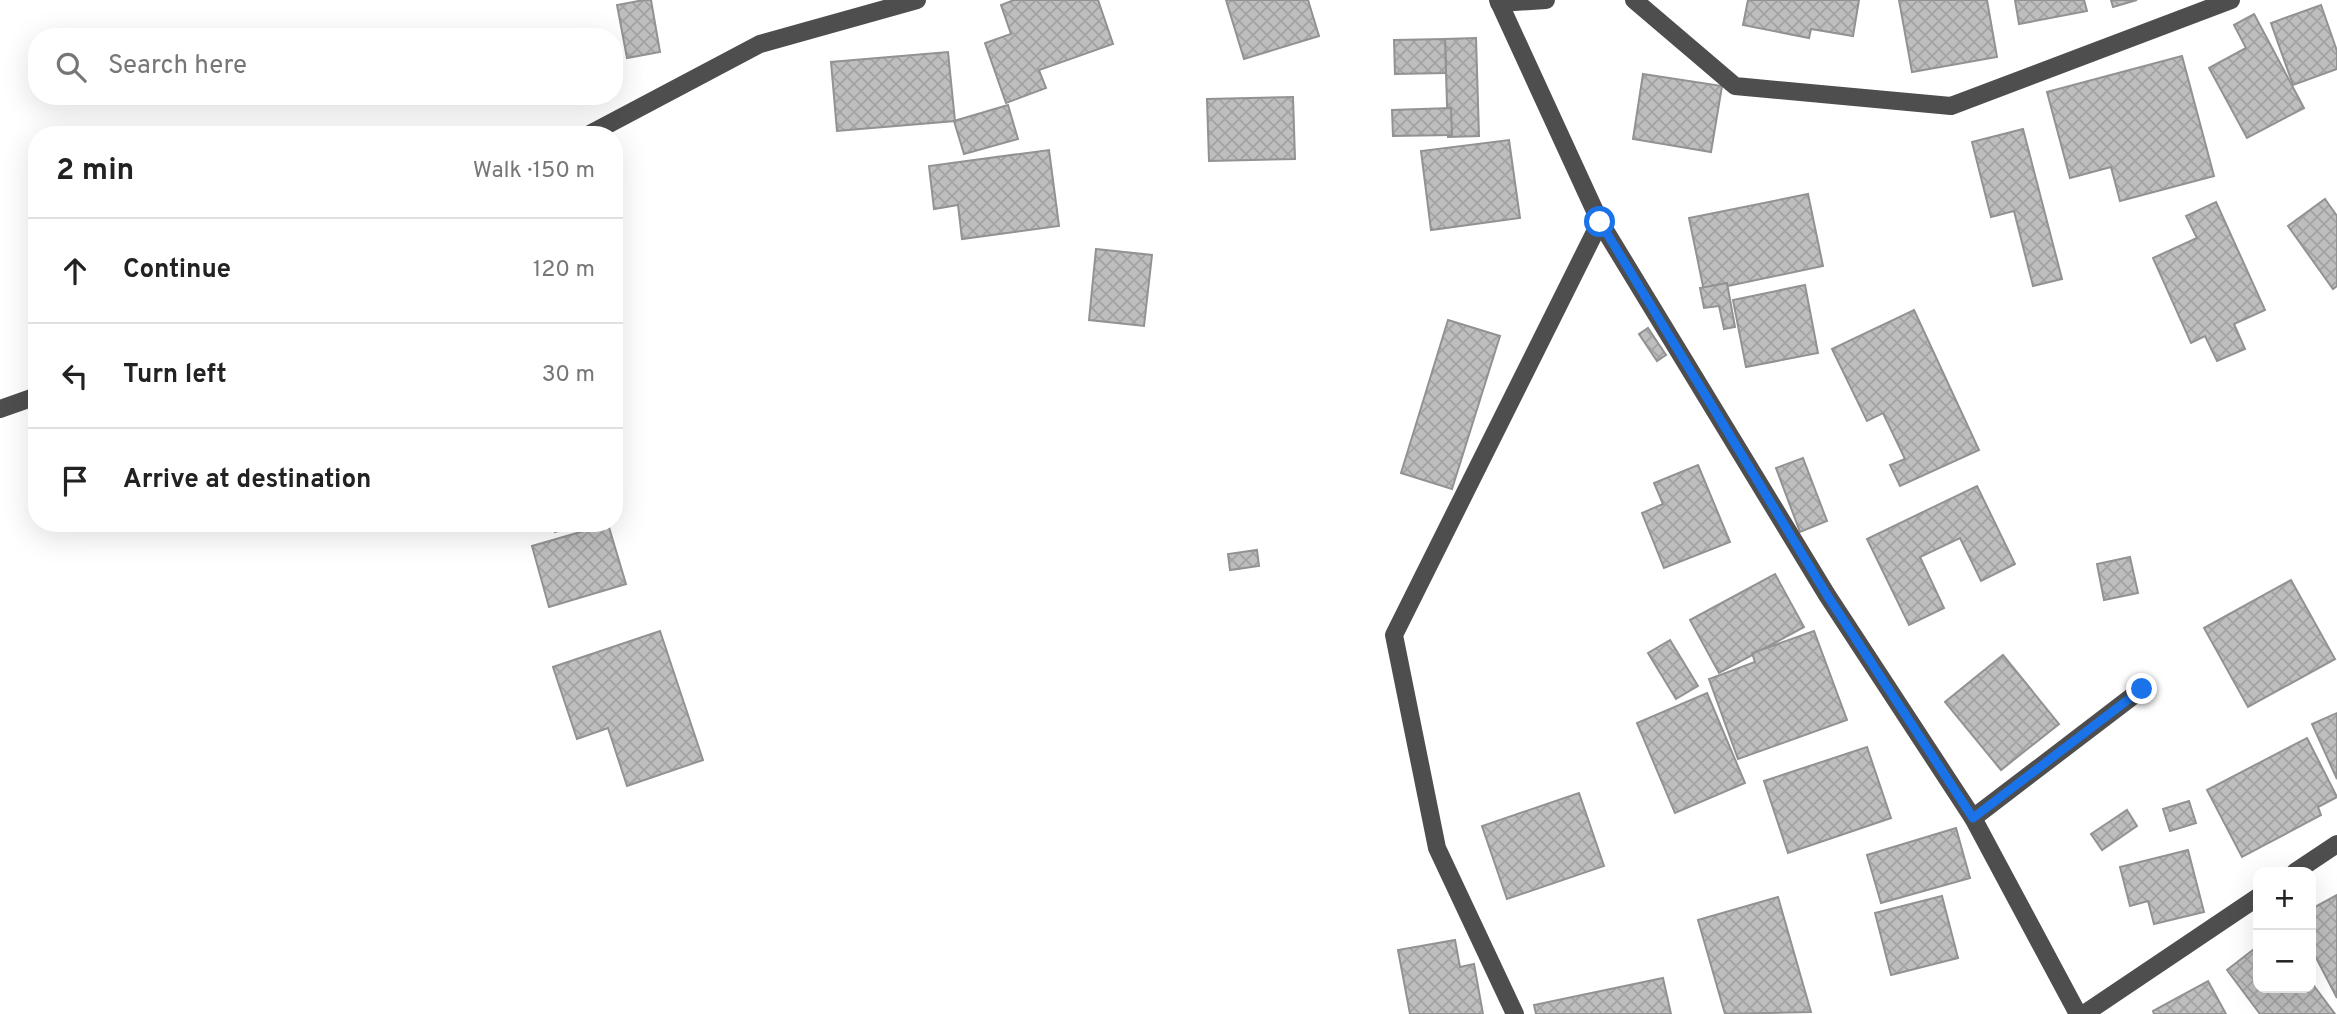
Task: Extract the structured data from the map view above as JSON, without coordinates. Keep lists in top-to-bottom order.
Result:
{
  "page": {
    "search": "Search here",
    "heading": ["2 min", "Walk · 150 m"],
    "list": [
      ["Continue", "120 m"],
      ["Turn left", "30 m"],
      "Arrive at destination"
    ],
    "map_buttons": ["+", "−"]
  }
}
